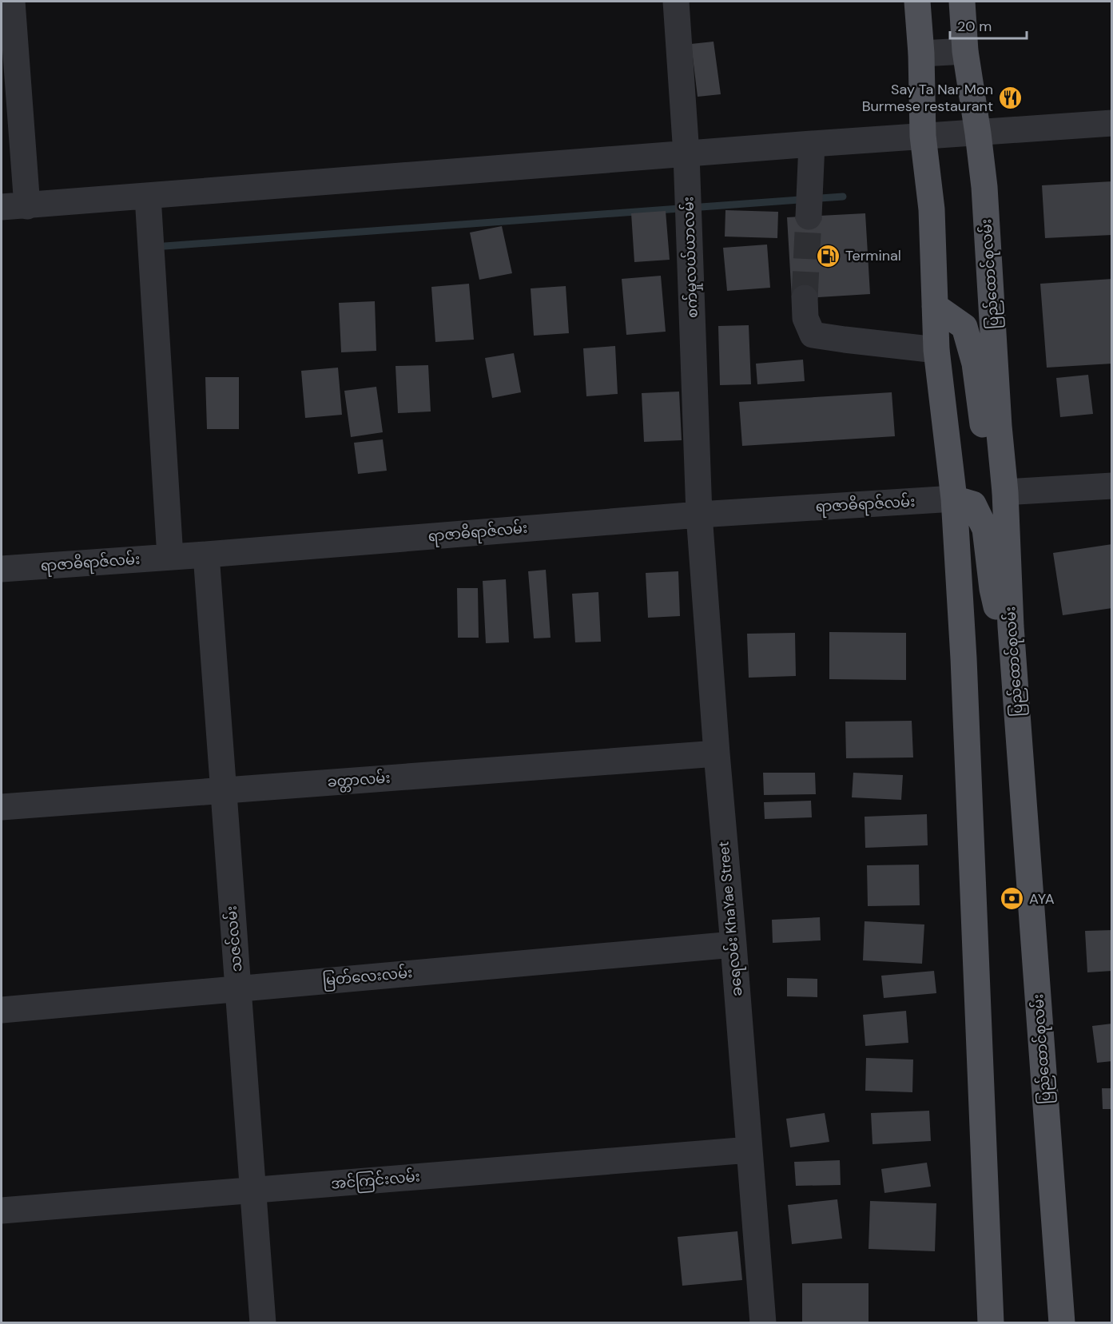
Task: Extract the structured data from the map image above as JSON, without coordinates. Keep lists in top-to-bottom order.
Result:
{
  "streets": {
    "main road": ["ပြည်ထောင်စုလမ်း"],
    "street": [
      "စက်မှုလယ်ယာလမ်း",
      "ရာဇာဓိရာဇ်လမ်း",
      "ခတ္တာလမ်း",
      "ခရေလမ်း KhaYae Street",
      "သဇင်လမ်း",
      "မြတ်လေးလမ်း",
      "အင်ကြင်းလမ်း"
    ]
  },
  "crossings": [
    ["စက်မှုလယ်ယာလမ်း", "ရာဇာဓိရာဇ်လမ်း"],
    ["စက်မှုလယ်ယာလမ်း", "ခရေလမ်း KhaYae Street"],
    ["ရာဇာဓိရာဇ်လမ်း", "ခရေလမ်း KhaYae Street"],
    ["ရာဇာဓိရာဇ်လမ်း", "သဇင်လမ်း"],
    ["ခတ္တာလမ်း", "ခရေလမ်း KhaYae Street"],
    ["ခတ္တာလမ်း", "သဇင်လမ်း"],
    ["ခရေလမ်း KhaYae Street", "မြတ်လေးလမ်း"],
    ["ခရေလမ်း KhaYae Street", "အင်ကြင်းလမ်း"],
    ["သဇင်လမ်း", "မြတ်လေးလမ်း"],
    ["သဇင်လမ်း", "အင်ကြင်းလမ်း"]
  ],
  "places": {
    "restaurant": ["Say Ta Nar Mon Burmese restaurant"],
    "fuel station": ["Terminal"],
    "bank": ["AYA"]
  },
  "scale_bar": "20 m"
}
